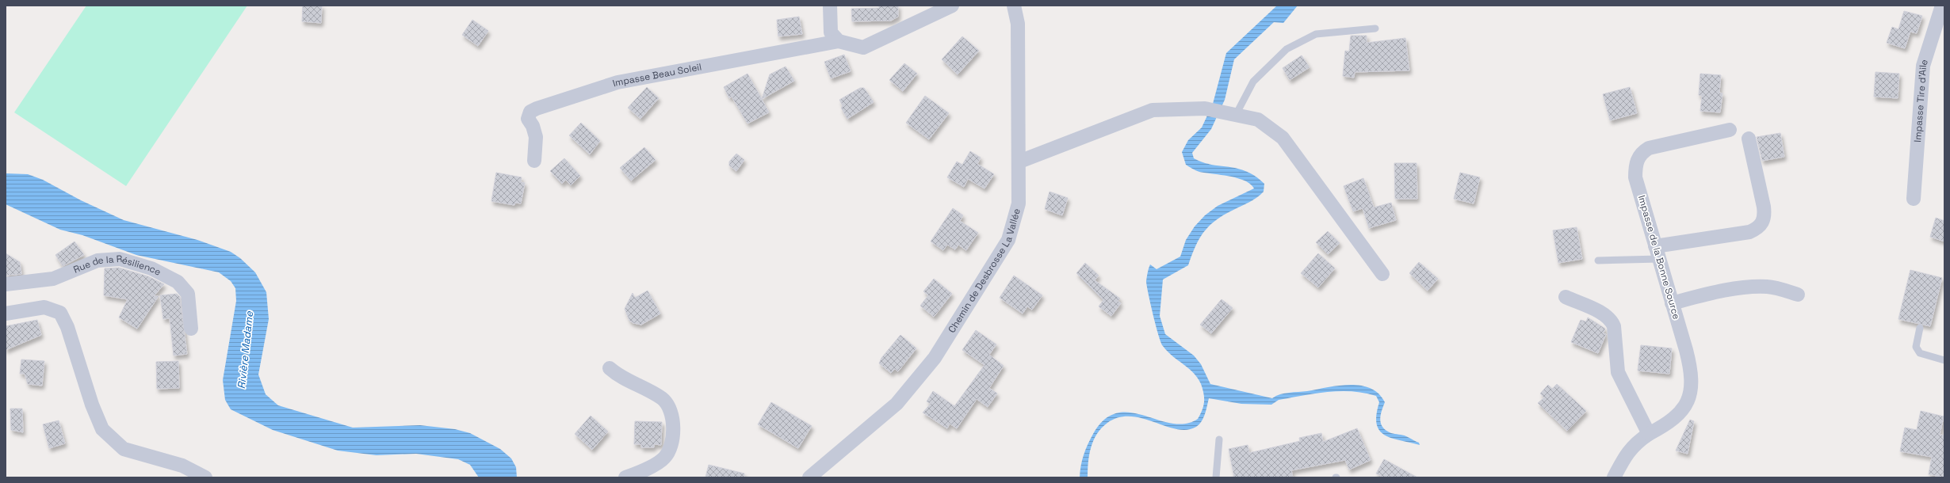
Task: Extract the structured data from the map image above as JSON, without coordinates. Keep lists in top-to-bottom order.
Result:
{
  "streets": {
    "street": [
      "Impasse Beau Soleil",
      "Impasse Tire d'Aile",
      "Impasse de la Bonne Source",
      "Chemin de Desbrosse La Vallée",
      "Rue de la Résilience"
    ]
  },
  "water": ["Rivière Madame"]
}
